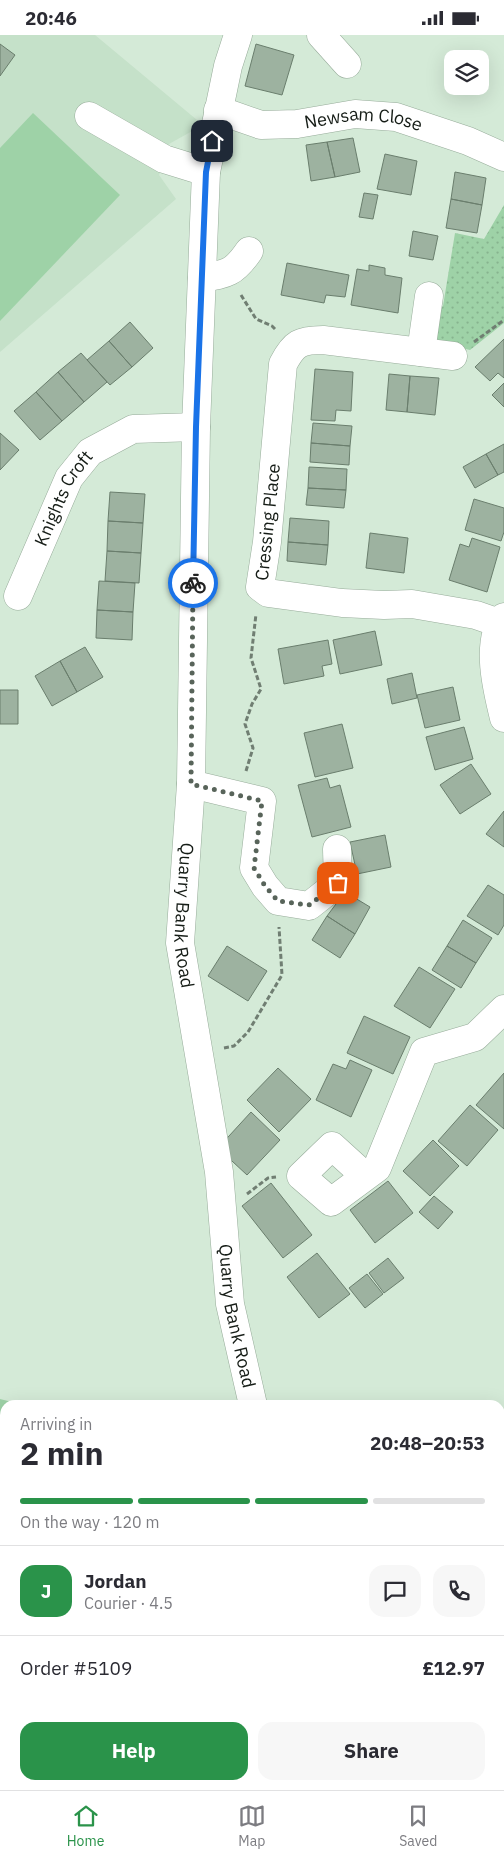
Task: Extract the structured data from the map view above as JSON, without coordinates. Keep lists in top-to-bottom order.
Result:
{
  "streets": {
    "street": [
      "Newsam Close",
      "Knights Croft",
      "Cressing Place",
      "Quarry Bank Road"
    ]
  },
  "crossings": [
    ["Newsam Close", "Quarry Bank Road"],
    ["Knights Croft", "Quarry Bank Road"]
  ],
  "page": {
    "status": "20:46",
    "heading": ["2 min", "Arriving in", "20:48–20:53"],
    "panel": [
      "Jordan",
      "Courier · 4.5",
      "Order #5109",
      "£12.97"
    ],
    "bar": "On the way · 120 m",
    "round": "J",
    "buttons": ["Help", "Share"],
    "tabs": ["Home", "Map", "Saved"]
  }
}
